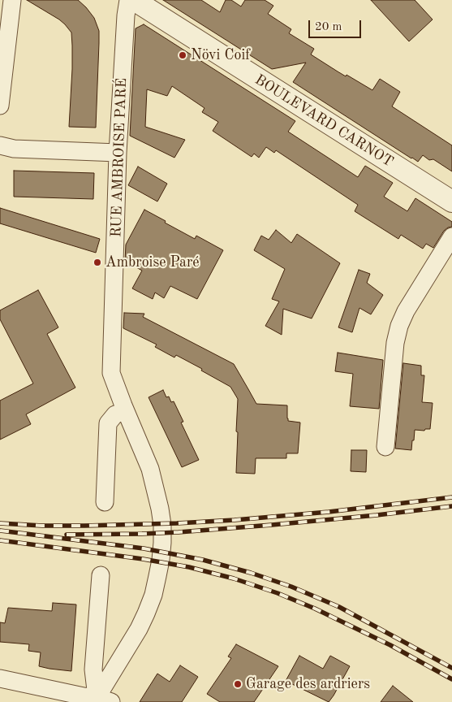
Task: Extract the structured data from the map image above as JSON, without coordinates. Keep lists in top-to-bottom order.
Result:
{
  "streets": {
    "street": ["BOULEVARD CARNOT", "RUE AMBROISE PARÉ"]
  },
  "places": ["Növi Coif", "Ambroise Paré", "Garage des ardriers"],
  "scale_bar": "20 m"
}
